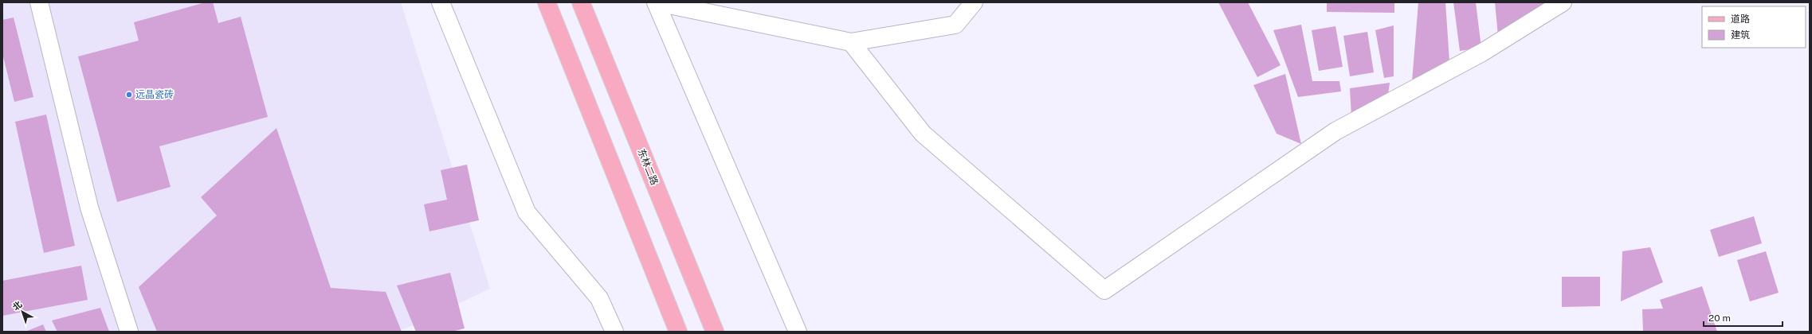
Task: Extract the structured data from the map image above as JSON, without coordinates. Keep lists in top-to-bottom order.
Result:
{
  "streets": {
    "main road": ["东林二路"]
  },
  "places": ["远晶瓷砖"],
  "legend": ["道路", "建筑"],
  "scale_bar": "20 m",
  "north": "top left"
}
